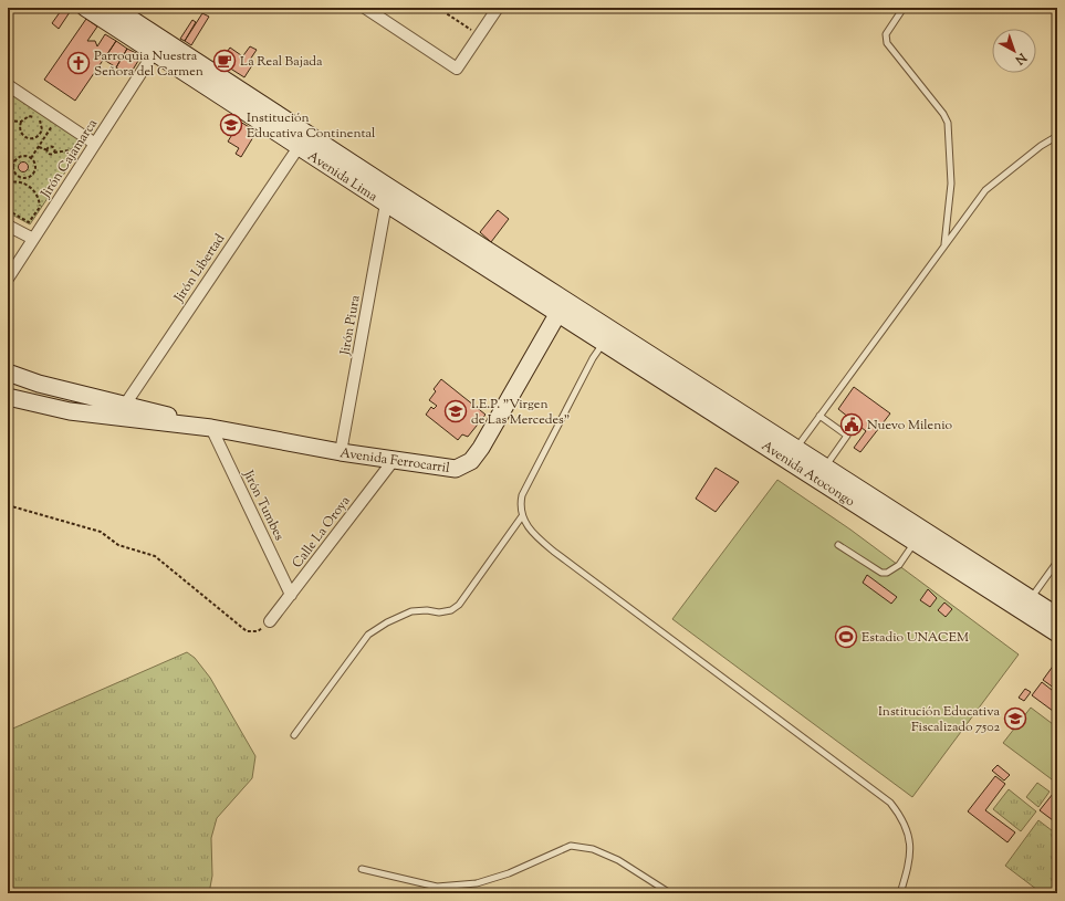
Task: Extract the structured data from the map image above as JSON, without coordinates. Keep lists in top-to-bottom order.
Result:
{
  "streets": {
    "main road": ["Avenida Lima", "Avenida Ferrocarril", "Avenida Atocongo"],
    "street": [
      "Jirón Cajamarca",
      "Jirón Libertad",
      "Jirón Piura",
      "Jirón Tumbes",
      "Calle La Oroya"
    ]
  },
  "crossings": [
    ["Jirón Cajamarca", "Avenida Lima"],
    ["Avenida Lima", "Jirón Libertad"],
    ["Avenida Lima", "Jirón Piura"],
    ["Avenida Lima", "Avenida Ferrocarril"],
    ["Avenida Lima", "Avenida Atocongo"],
    ["Jirón Libertad", "Avenida Ferrocarril"],
    ["Jirón Piura", "Avenida Ferrocarril"],
    ["Avenida Ferrocarril", "Avenida Atocongo"],
    ["Avenida Ferrocarril", "Jirón Tumbes"],
    ["Avenida Ferrocarril", "Calle La Oroya"],
    ["Jirón Tumbes", "Calle La Oroya"]
  ],
  "places": {
    "cafe": ["La Real Bajada"],
    "church": ["Parroquia Nuestra Señora del Carmen"],
    "school or university": ["Institución Educativa Continental", "I.E.P. \"Virgen de Las Mercedes\"", "Institución Educativa Fiscalizado 7502"],
    "public building": ["Nuevo Milenio"],
    "sports": ["Estadio UNACEM"]
  },
  "north": "bottom right"
}
